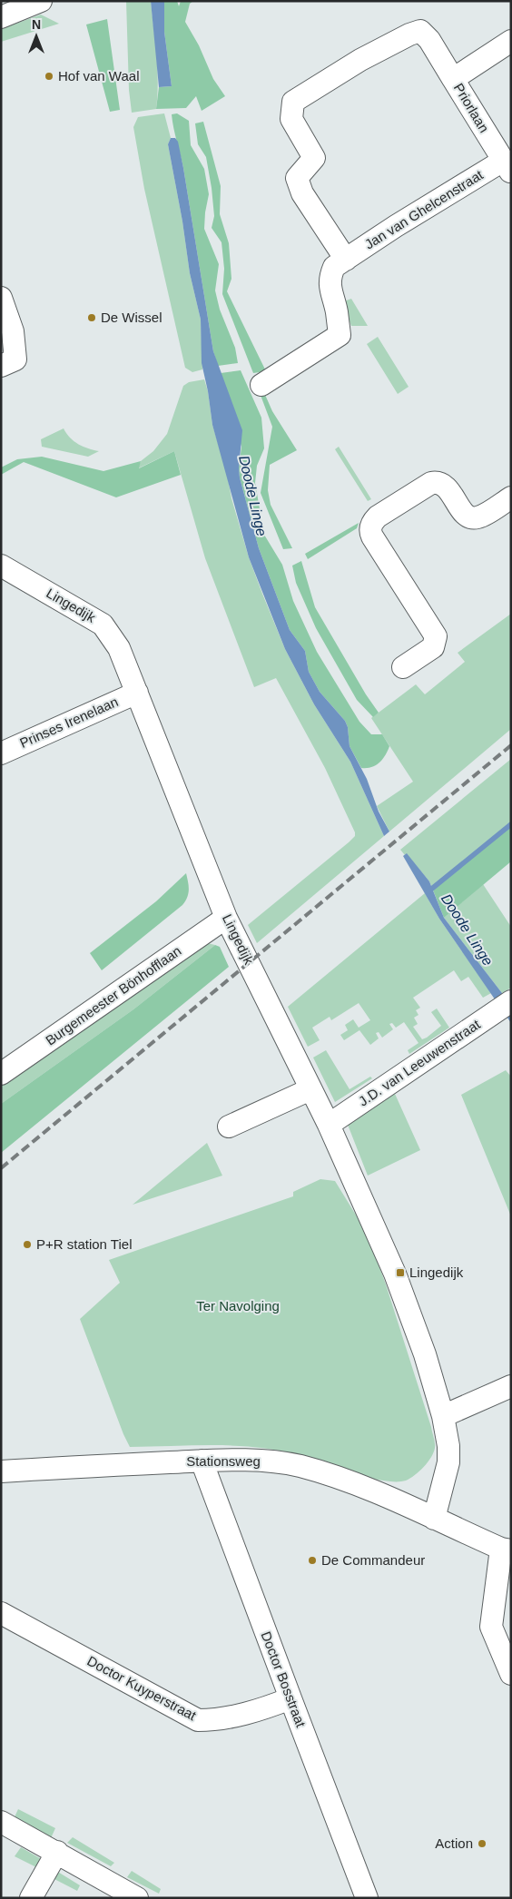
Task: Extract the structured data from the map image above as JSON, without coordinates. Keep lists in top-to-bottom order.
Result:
{
  "streets": {
    "street": [
      "Priorlaan",
      "Jan van Ghelcenstraat",
      "Lingedijk",
      "Prinses Irenelaan",
      "Burgemeester Bönhofflaan",
      "J.D. van Leeuwenstraat",
      "Stationsweg",
      "Doctor Bosstraat",
      "Doctor Kuyperstraat"
    ]
  },
  "crossings": [
    ["Priorlaan", "Jan van Ghelcenstraat"],
    ["Lingedijk", "Prinses Irenelaan"],
    ["Lingedijk", "Burgemeester Bönhofflaan"],
    ["Lingedijk", "J.D. van Leeuwenstraat"],
    ["Lingedijk", "Stationsweg"],
    ["Stationsweg", "Doctor Bosstraat"],
    ["Doctor Bosstraat", "Doctor Kuyperstraat"]
  ],
  "water": ["Doode Linge"],
  "parks": ["Ter Navolging"],
  "places": {
    "other": [
      "Hof van Waal",
      "De Wissel",
      "P+R station Tiel",
      "De Commandeur",
      "Action"
    ],
    "transit": ["Lingedijk"]
  },
  "north": "top"
}
